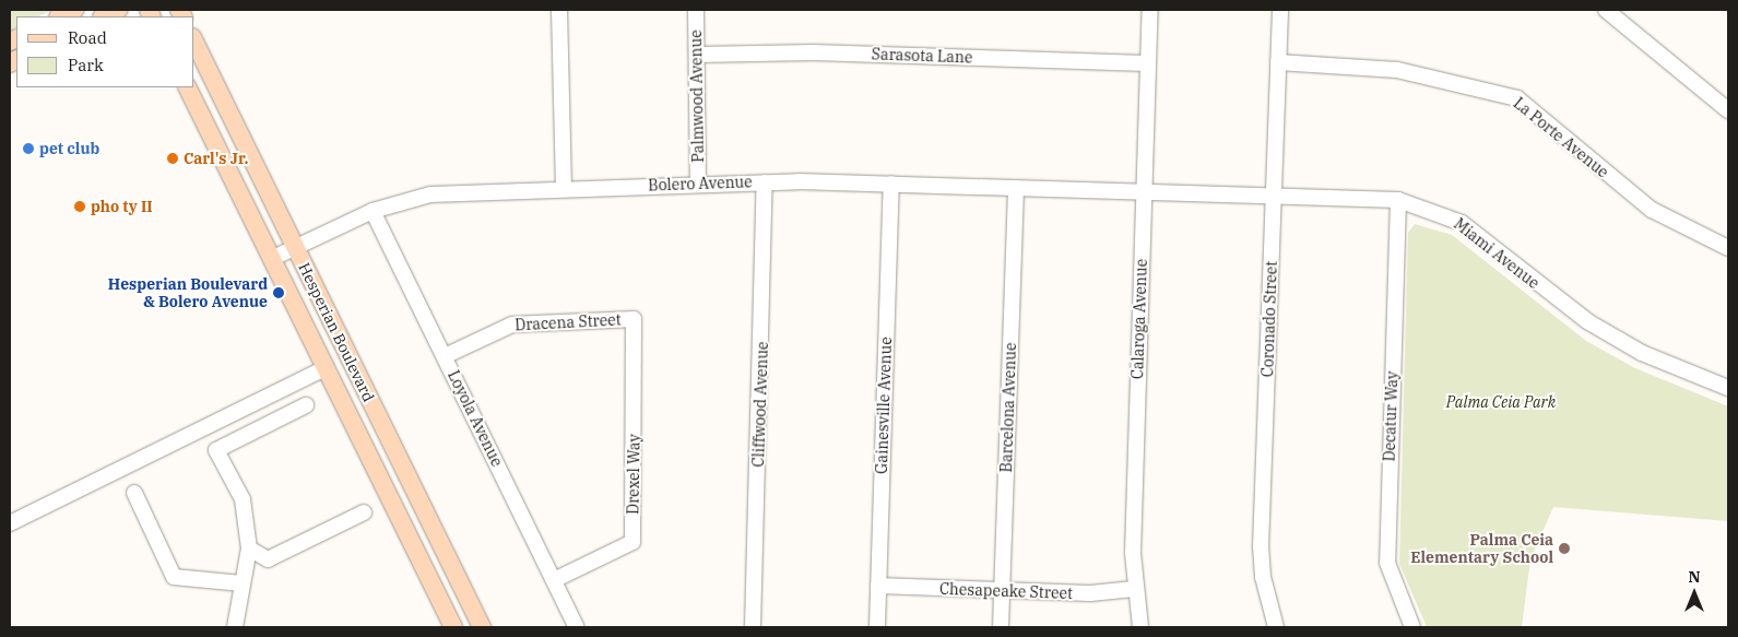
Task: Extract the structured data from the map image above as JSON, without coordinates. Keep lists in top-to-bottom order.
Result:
{
  "streets": {
    "main road": ["Hesperian Boulevard"],
    "street": [
      "Sarasota Lane",
      "Palmwood Avenue",
      "La Porte Avenue",
      "Bolero Avenue",
      "Miami Avenue",
      "Calaroga Avenue",
      "Coronado Street",
      "Dracena Street",
      "Cliffwood Avenue",
      "Gainesville Avenue",
      "Barcelona Avenue",
      "Decatur Way",
      "Loyola Avenue",
      "Drexel Way",
      "Chesapeake Street"
    ]
  },
  "crossings": [
    ["Sarasota Lane", "Palmwood Avenue"],
    ["Sarasota Lane", "Calaroga Avenue"],
    ["Palmwood Avenue", "Bolero Avenue"],
    ["La Porte Avenue", "Coronado Street"],
    ["Bolero Avenue", "Miami Avenue"],
    ["Bolero Avenue", "Calaroga Avenue"],
    ["Bolero Avenue", "Hesperian Boulevard"],
    ["Bolero Avenue", "Cliffwood Avenue"],
    ["Bolero Avenue", "Gainesville Avenue"],
    ["Bolero Avenue", "Barcelona Avenue"],
    ["Bolero Avenue", "Loyola Avenue"],
    ["Miami Avenue", "Calaroga Avenue"],
    ["Miami Avenue", "Coronado Street"],
    ["Miami Avenue", "Decatur Way"],
    ["Calaroga Avenue", "Chesapeake Street"],
    ["Dracena Street", "Loyola Avenue"],
    ["Dracena Street", "Drexel Way"],
    ["Gainesville Avenue", "Chesapeake Street"],
    ["Barcelona Avenue", "Chesapeake Street"],
    ["Loyola Avenue", "Drexel Way"]
  ],
  "parks": ["Palma Ceia Park"],
  "places": [
    "pet club",
    "Carl's Jr.",
    "pho ty II",
    "Hesperian Boulevard & Bolero Avenue",
    "Palma Ceia Elementary School"
  ],
  "legend": ["Road", "Park"],
  "north": "top"
}
